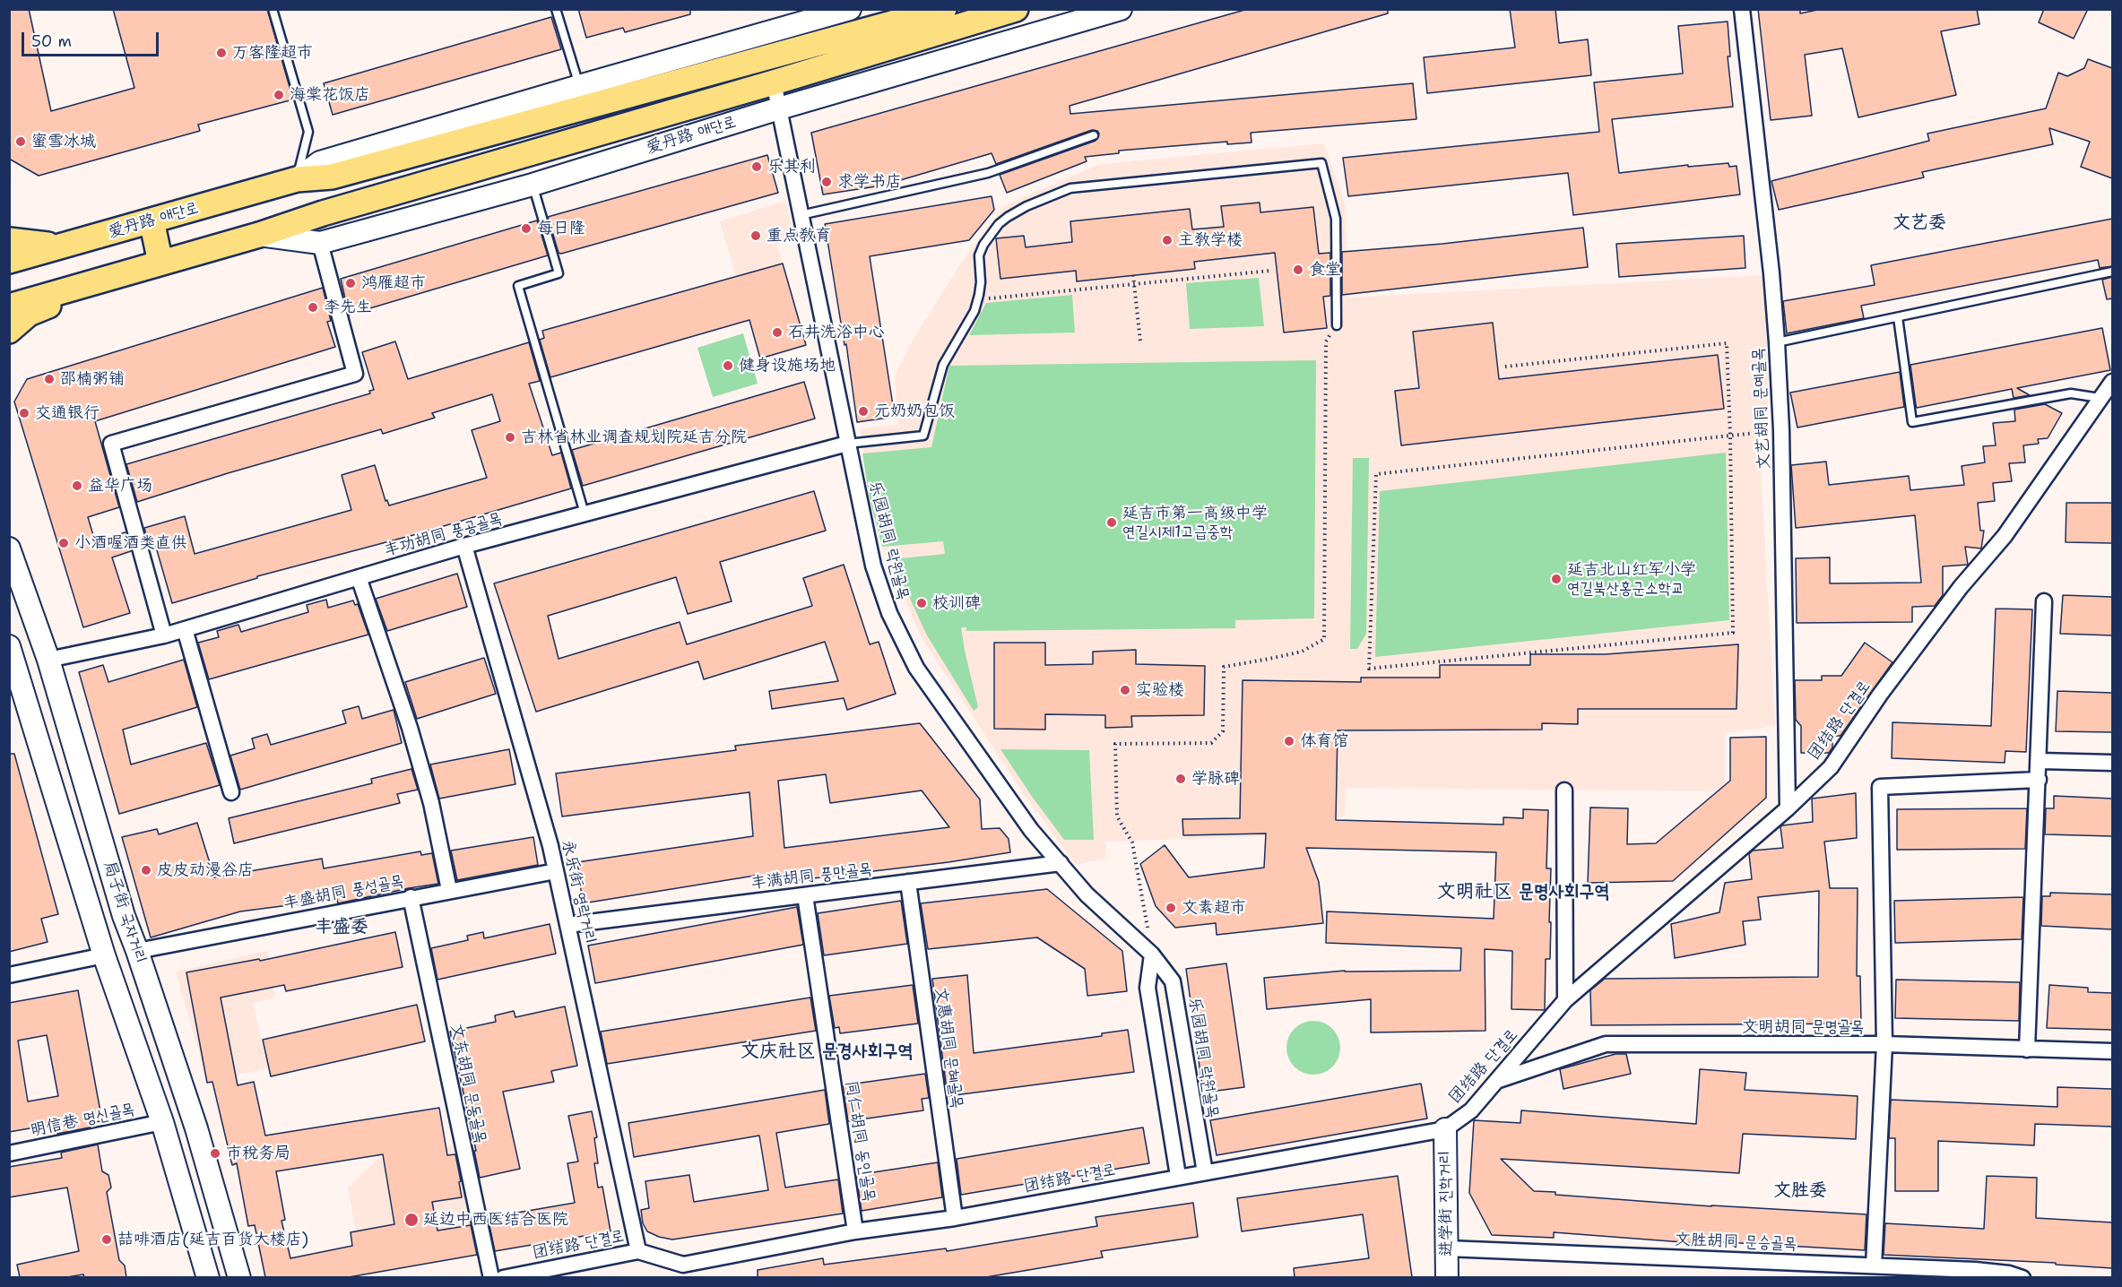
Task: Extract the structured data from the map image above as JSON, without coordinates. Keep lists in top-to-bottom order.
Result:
{
  "streets": {
    "main road": ["爱丹路 애단로"],
    "street": [
      "文艺胡同 문예골목",
      "丰功胡同 풍공골목",
      "乐园胡同 락원골목",
      "团结路 단결로",
      "丰满胡同 풍만골목",
      "永乐街 영락거리",
      "丰盛胡同 풍성골목",
      "局子街 국자거리",
      "文明胡同 문명골목",
      "文惠胡同 문혜골목",
      "文东胡同 문동골목",
      "明信巷 명신골목",
      "同仁胡同 동인골목",
      "进学街 진학거리",
      "文胜胡同 문승골목"
    ]
  },
  "crossings": [
    ["爱丹路 애단로", "乐园胡同 락원골목"],
    ["文艺胡同 문예골목", "团结路 단결로"],
    ["丰功胡同 풍공골목", "乐园胡同 락원골목"],
    ["丰功胡同 풍공골목", "永乐街 영락거리"],
    ["丰功胡同 풍공골목", "局子街 국자거리"],
    ["乐园胡同 락원골목", "团结路 단결로"],
    ["乐园胡同 락원골목", "丰满胡同 풍만골목"],
    ["团结路 단결로", "永乐街 영락거리"],
    ["团结路 단결로", "文明胡同 문명골목"],
    ["团结路 단결로", "文惠胡同 문혜골목"],
    ["团结路 단결로", "同仁胡同 동인골목"],
    ["团结路 단결로", "进学街 진학거리"],
    ["丰满胡同 풍만골목", "永乐街 영락거리"],
    ["丰满胡同 풍만골목", "文惠胡同 문혜골목"],
    ["丰满胡同 풍만골목", "同仁胡同 동인골목"],
    ["永乐街 영락거리", "丰盛胡同 풍성골목"],
    ["丰盛胡同 풍성골목", "局子街 국자거리"],
    ["丰盛胡同 풍성골목", "文东胡同 문동골목"],
    ["局子街 국자거리", "明信巷 명신골목"],
    ["进学街 진학거리", "文胜胡同 문승골목"]
  ],
  "districts": [
    "文艺委",
    "文明社区 문명사회구역",
    "丰盛委",
    "文庆社区 문경사회구역",
    "文胜委"
  ],
  "places": [
    "万客隆超市",
    "海棠花饭店",
    "蜜雪冰城",
    "乐其利",
    "求学书店",
    "每日隆",
    "重点教育",
    "主教学楼",
    "食堂",
    "鸿雁超市",
    "李先生",
    "石井洗浴中心",
    "健身设施场地",
    "邵楠粥铺",
    "元奶奶包饭",
    "交通银行",
    "吉林省林业调查规划院延吉分院",
    "益华广场",
    "延吉市第一高级中学 연길시제1고급중학",
    "小酒喔酒类直供",
    "延吉北山红军小学 연길북산홍군소학교",
    "校训碑",
    "实验楼",
    "体育馆",
    "学脉碑",
    "皮皮动漫谷店",
    "文素超市",
    "市税务局",
    "延边中西医结合医院",
    "喆啡酒店(延吉百货大楼店)"
  ],
  "scale_bar": "50 m"
}
